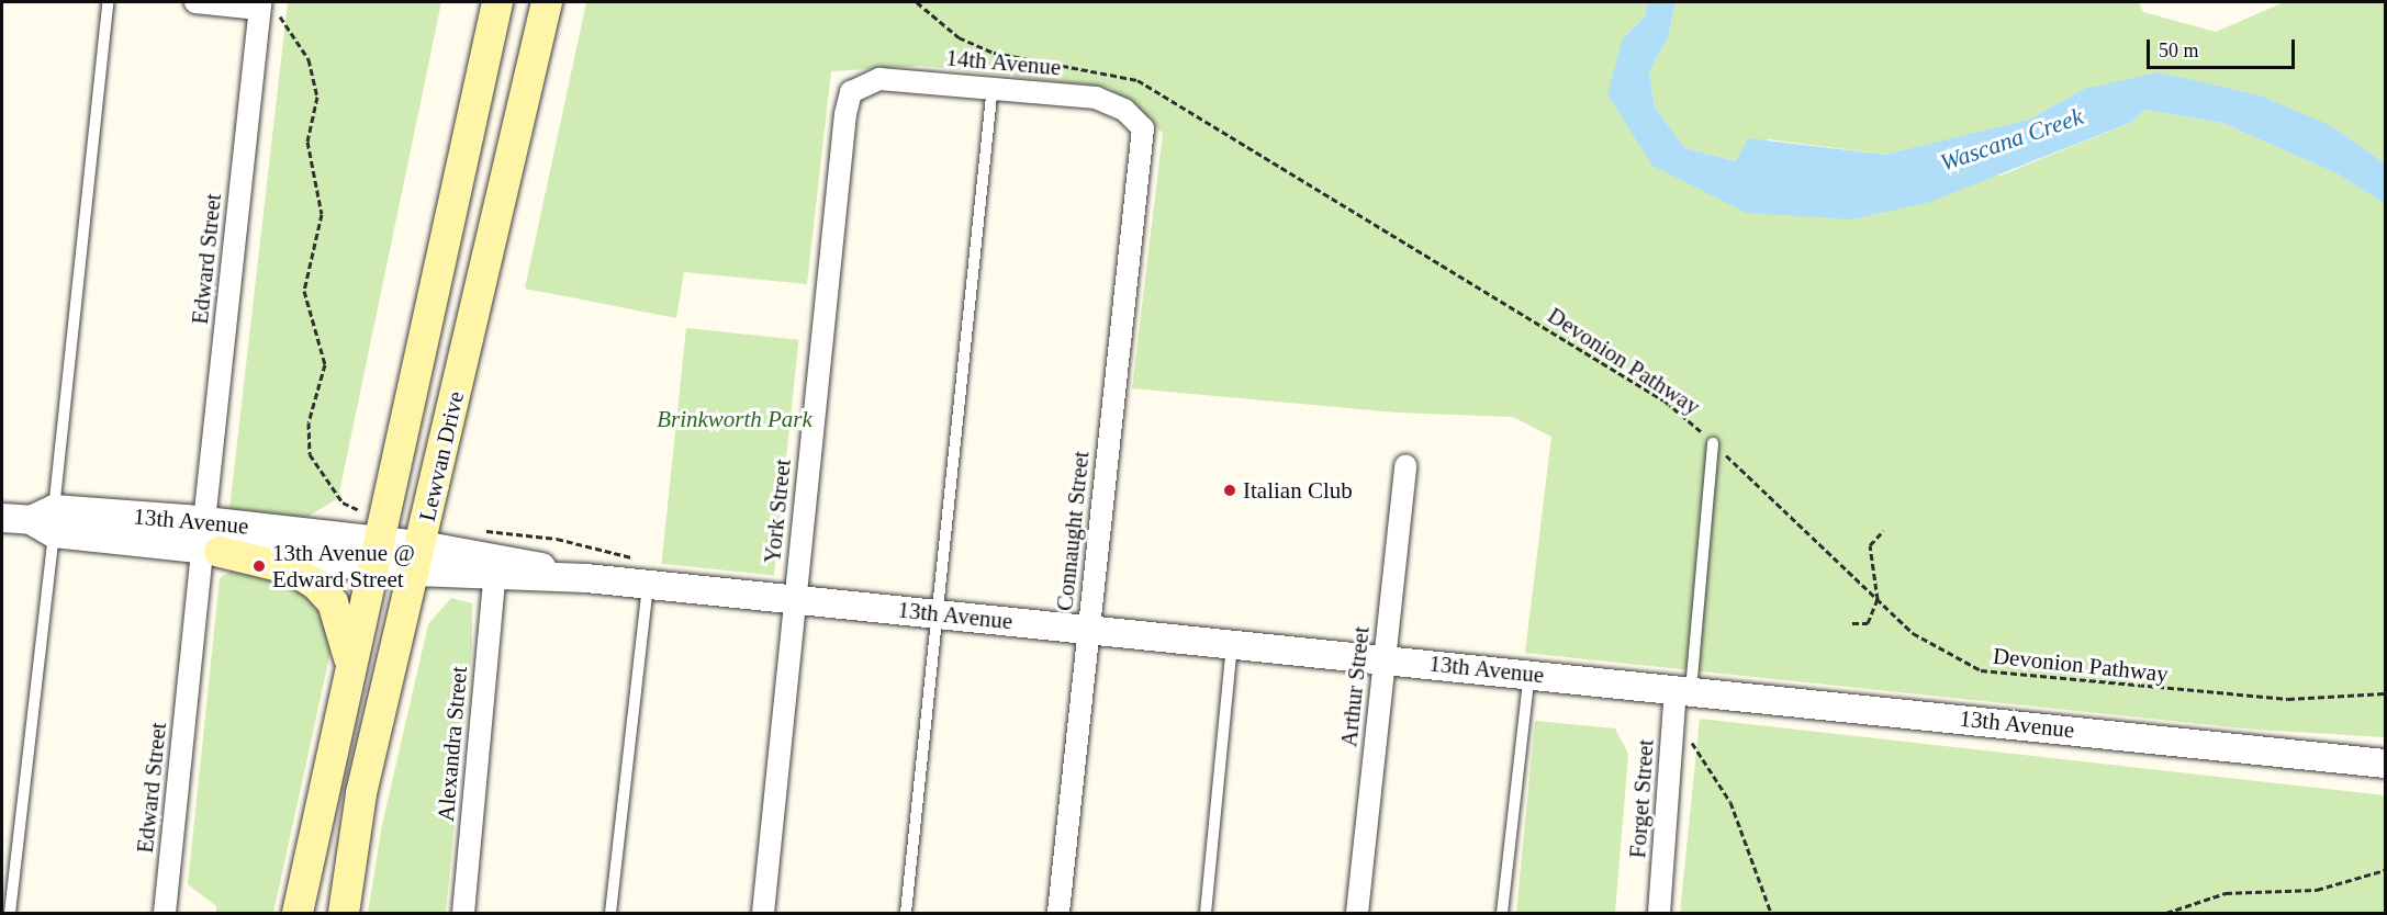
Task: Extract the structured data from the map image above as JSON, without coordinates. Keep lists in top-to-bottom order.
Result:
{
  "streets": {
    "main road": ["Lewvan Drive"],
    "street": [
      "14th Avenue",
      "Edward Street",
      "York Street",
      "13th Avenue",
      "Connaught Street",
      "Arthur Street",
      "Alexandra Street",
      "Forget Street"
    ],
    "path": ["Devonion Pathway"]
  },
  "crossings": [
    ["14th Avenue", "York Street"],
    ["14th Avenue", "Connaught Street"],
    ["Edward Street", "13th Avenue"],
    ["Lewvan Drive", "13th Avenue"],
    ["York Street", "13th Avenue"],
    ["13th Avenue", "Connaught Street"],
    ["13th Avenue", "Arthur Street"],
    ["13th Avenue", "Alexandra Street"],
    ["13th Avenue", "Forget Street"]
  ],
  "water": ["Wascana Creek"],
  "parks": ["Brinkworth Park"],
  "places": ["Italian Club", "13th Avenue @ Edward Street"],
  "scale_bar": "50 m"
}
